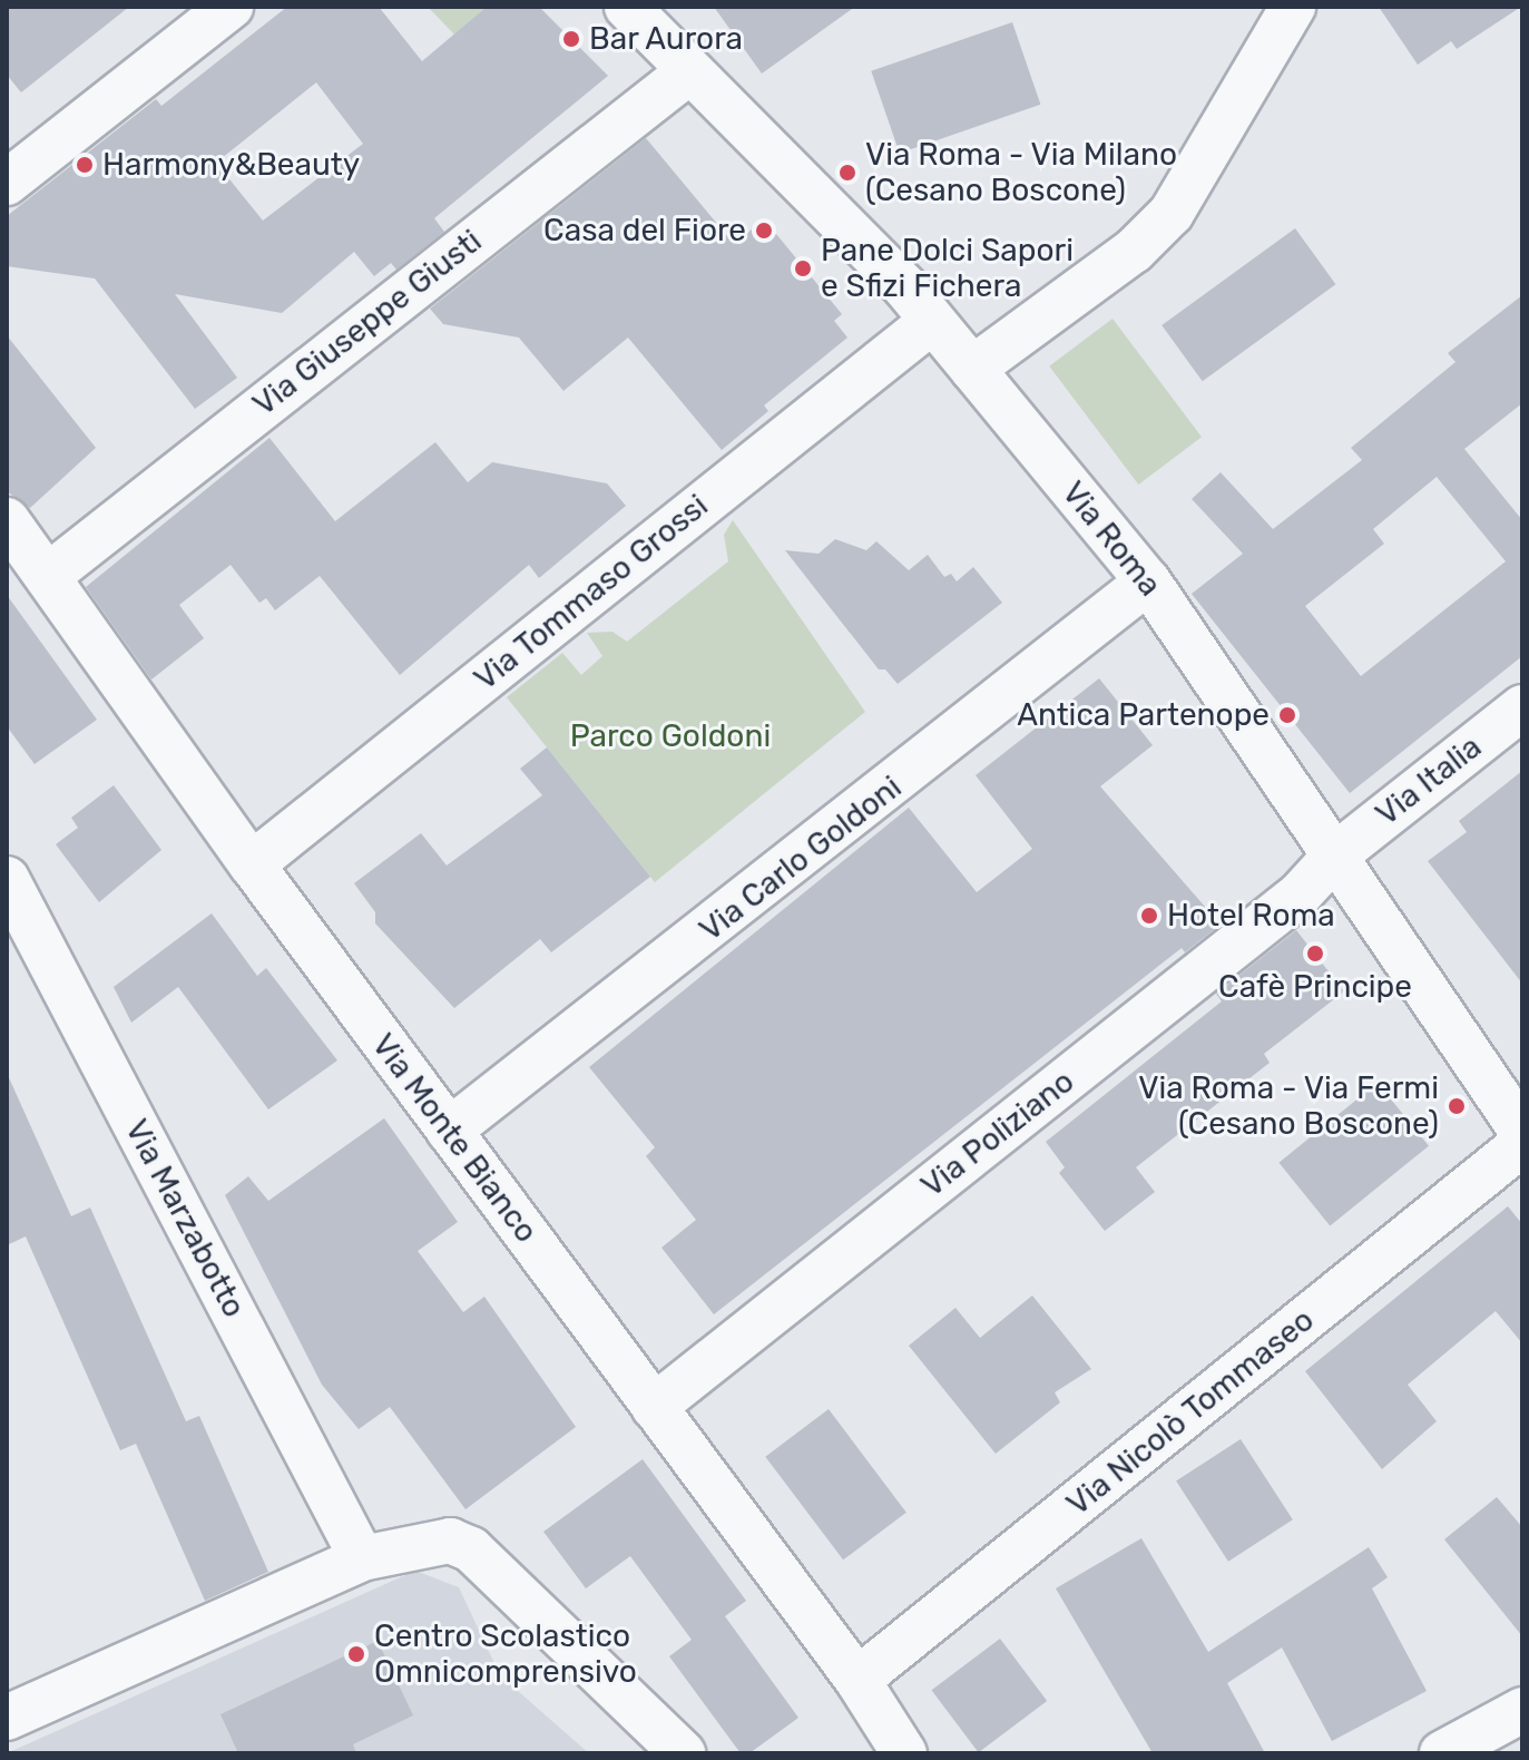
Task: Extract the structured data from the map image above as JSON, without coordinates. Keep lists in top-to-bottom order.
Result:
{
  "streets": {
    "street": [
      "Via Giuseppe Giusti",
      "Via Roma",
      "Via Tommaso Grossi",
      "Via Italia",
      "Via Carlo Goldoni",
      "Via Poliziano",
      "Via Monte Bianco",
      "Via Marzabotto",
      "Via Nicolò Tommaseo"
    ]
  },
  "crossings": [
    ["Via Giuseppe Giusti", "Via Roma"],
    ["Via Giuseppe Giusti", "Via Monte Bianco"],
    ["Via Roma", "Via Tommaso Grossi"],
    ["Via Roma", "Via Italia"],
    ["Via Roma", "Via Carlo Goldoni"],
    ["Via Roma", "Via Poliziano"],
    ["Via Tommaso Grossi", "Via Monte Bianco"],
    ["Via Italia", "Via Poliziano"],
    ["Via Carlo Goldoni", "Via Monte Bianco"],
    ["Via Poliziano", "Via Monte Bianco"],
    ["Via Monte Bianco", "Via Nicolò Tommaseo"]
  ],
  "parks": ["Parco Goldoni"],
  "places": [
    "Bar Aurora",
    "Harmony&Beauty",
    "Via Roma - Via Milano (Cesano Boscone)",
    "Casa del Fiore",
    "Pane Dolci Sapori e Sfizi Fichera",
    "Antica Partenope",
    "Hotel Roma",
    "Cafè Principe",
    "Via Roma - Via Fermi (Cesano Boscone)",
    "Centro Scolastico Omnicomprensivo"
  ]
}
